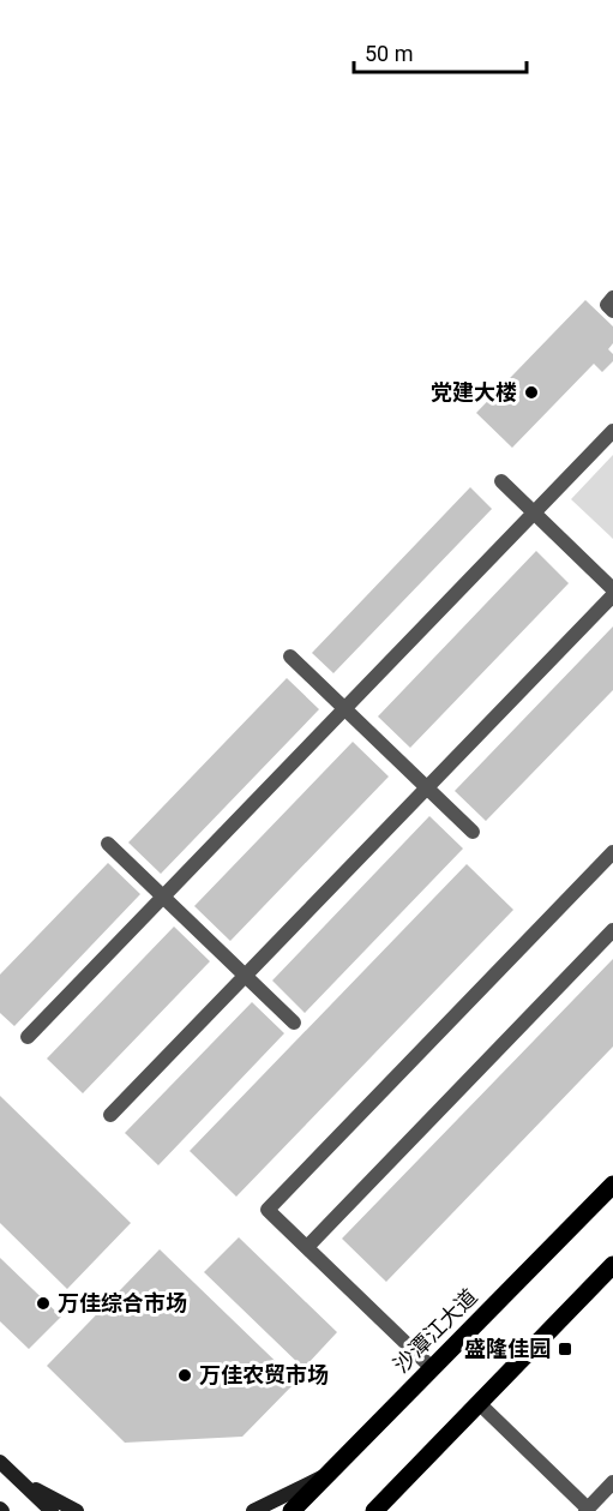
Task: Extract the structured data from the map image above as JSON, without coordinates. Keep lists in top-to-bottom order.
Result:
{
  "streets": {
    "main road": ["沙潭江大道"]
  },
  "places": {
    "other": ["党建大楼", "万佳综合市场", "万佳农贸市场"],
    "transit": ["盛隆佳园"]
  },
  "scale_bar": "50 m"
}
